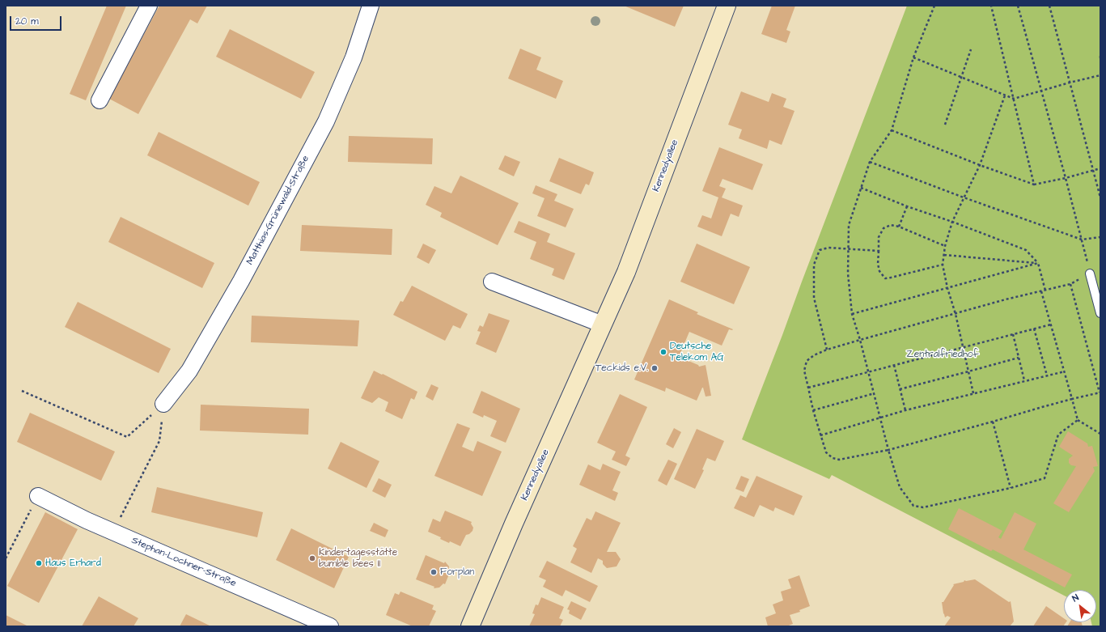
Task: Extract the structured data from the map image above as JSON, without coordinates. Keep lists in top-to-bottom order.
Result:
{
  "streets": {
    "street": ["Kennedyallee", "Matthias-Grünewald-Straße", "Stephan-Lochner-Straße"]
  },
  "parks": ["Zentralfriedhof"],
  "places": [
    "Deutsche Telekom AG",
    "Teckids e.V.",
    "Kindertagesstätte bumble bees II",
    "Haus Erhard",
    "Forplan"
  ],
  "scale_bar": "20 m",
  "north": "top left"
}
